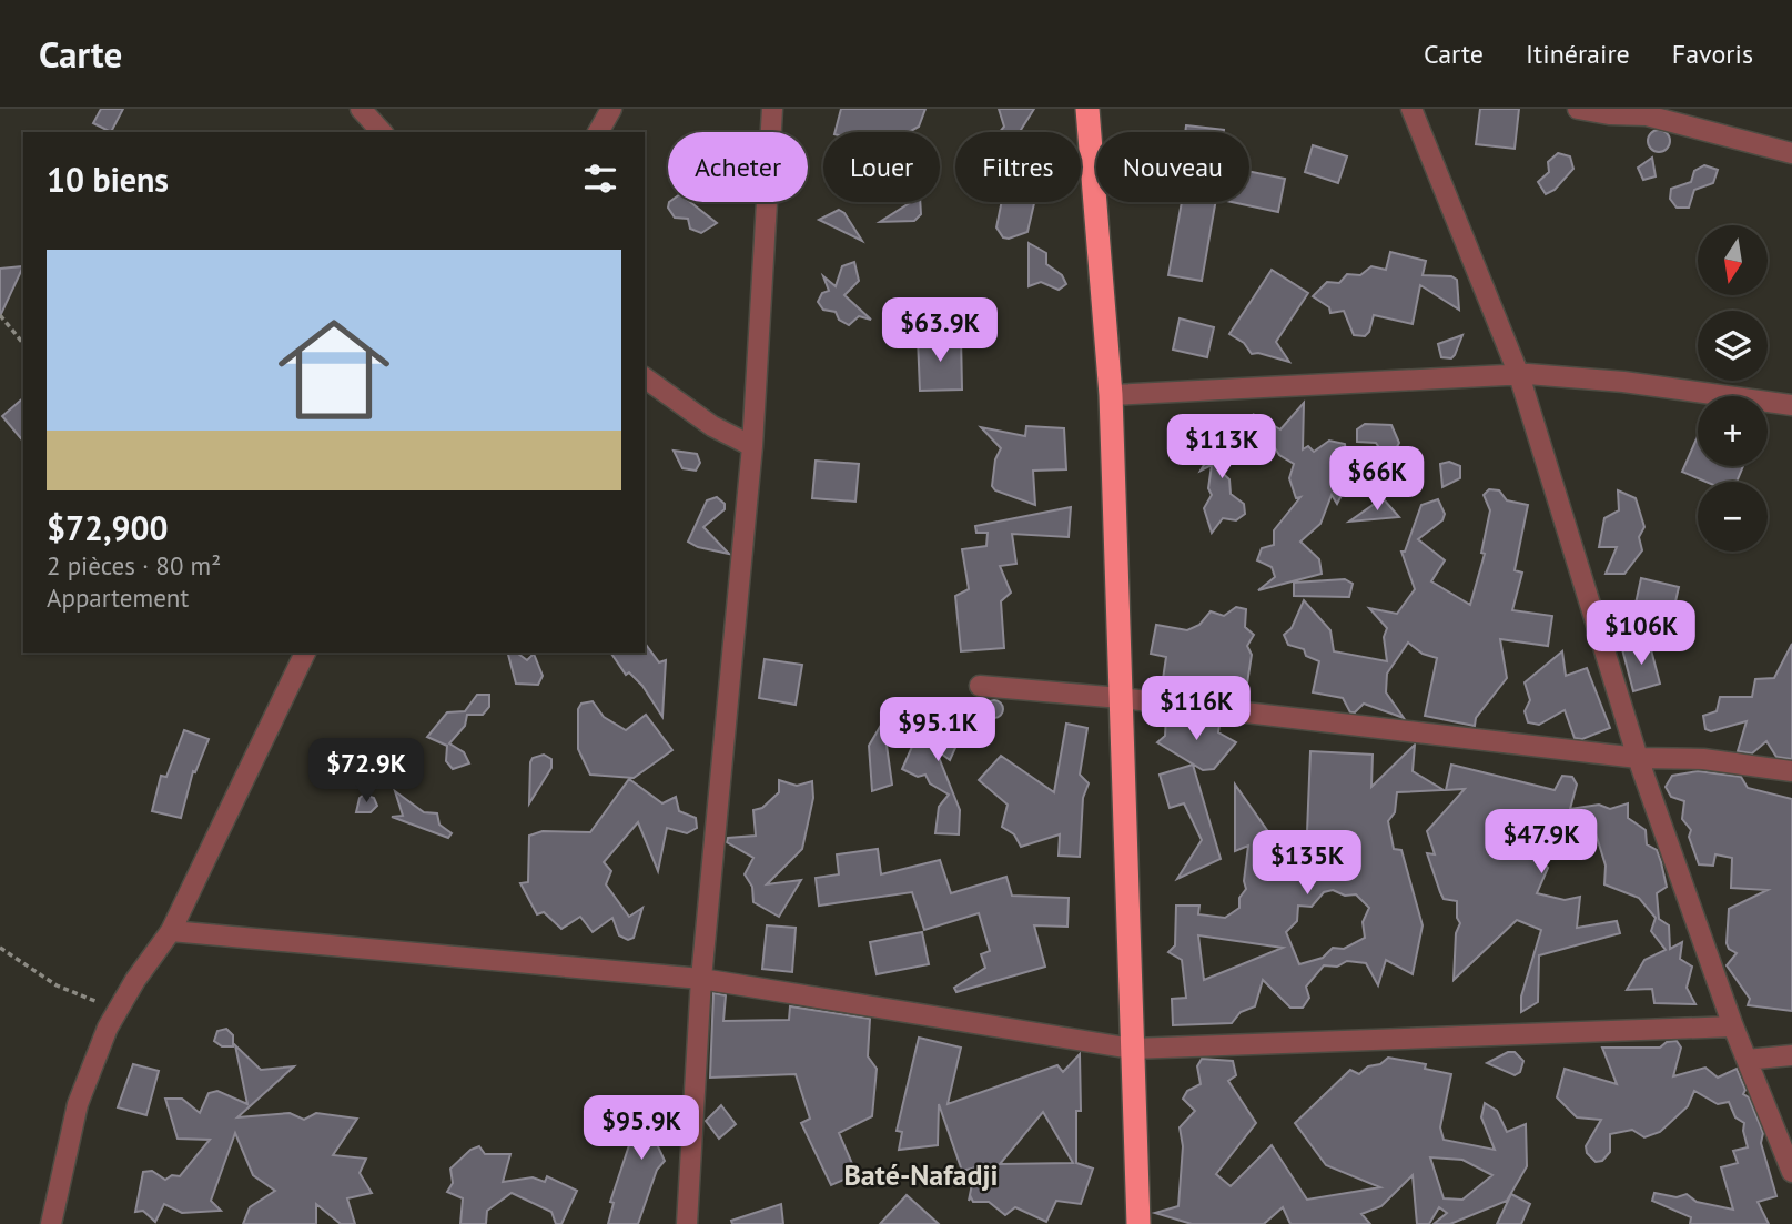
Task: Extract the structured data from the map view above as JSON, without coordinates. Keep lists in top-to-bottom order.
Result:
{
  "districts": ["Baté-Nafadji"],
  "north": "bottom",
  "page": {
    "header": "Carte",
    "nav": ["Carte", "Itinéraire", "Favoris"],
    "chip": [
      "Acheter",
      "Louer",
      "Filtres",
      "Nouveau"
    ],
    "heading": "10 biens",
    "map_buttons": ["+", "−"],
    "list": [
      {
        "name": "$72,900",
        "note": "2 pièces · 80 m² · Appartement"
      }
    ],
    "price": [
      "$63.9K",
      "$113K",
      "$66K",
      "$106K",
      "$116K",
      "$95.1K",
      "$72.9K",
      "$47.9K",
      "$135K",
      "$95.9K"
    ]
  }
}
